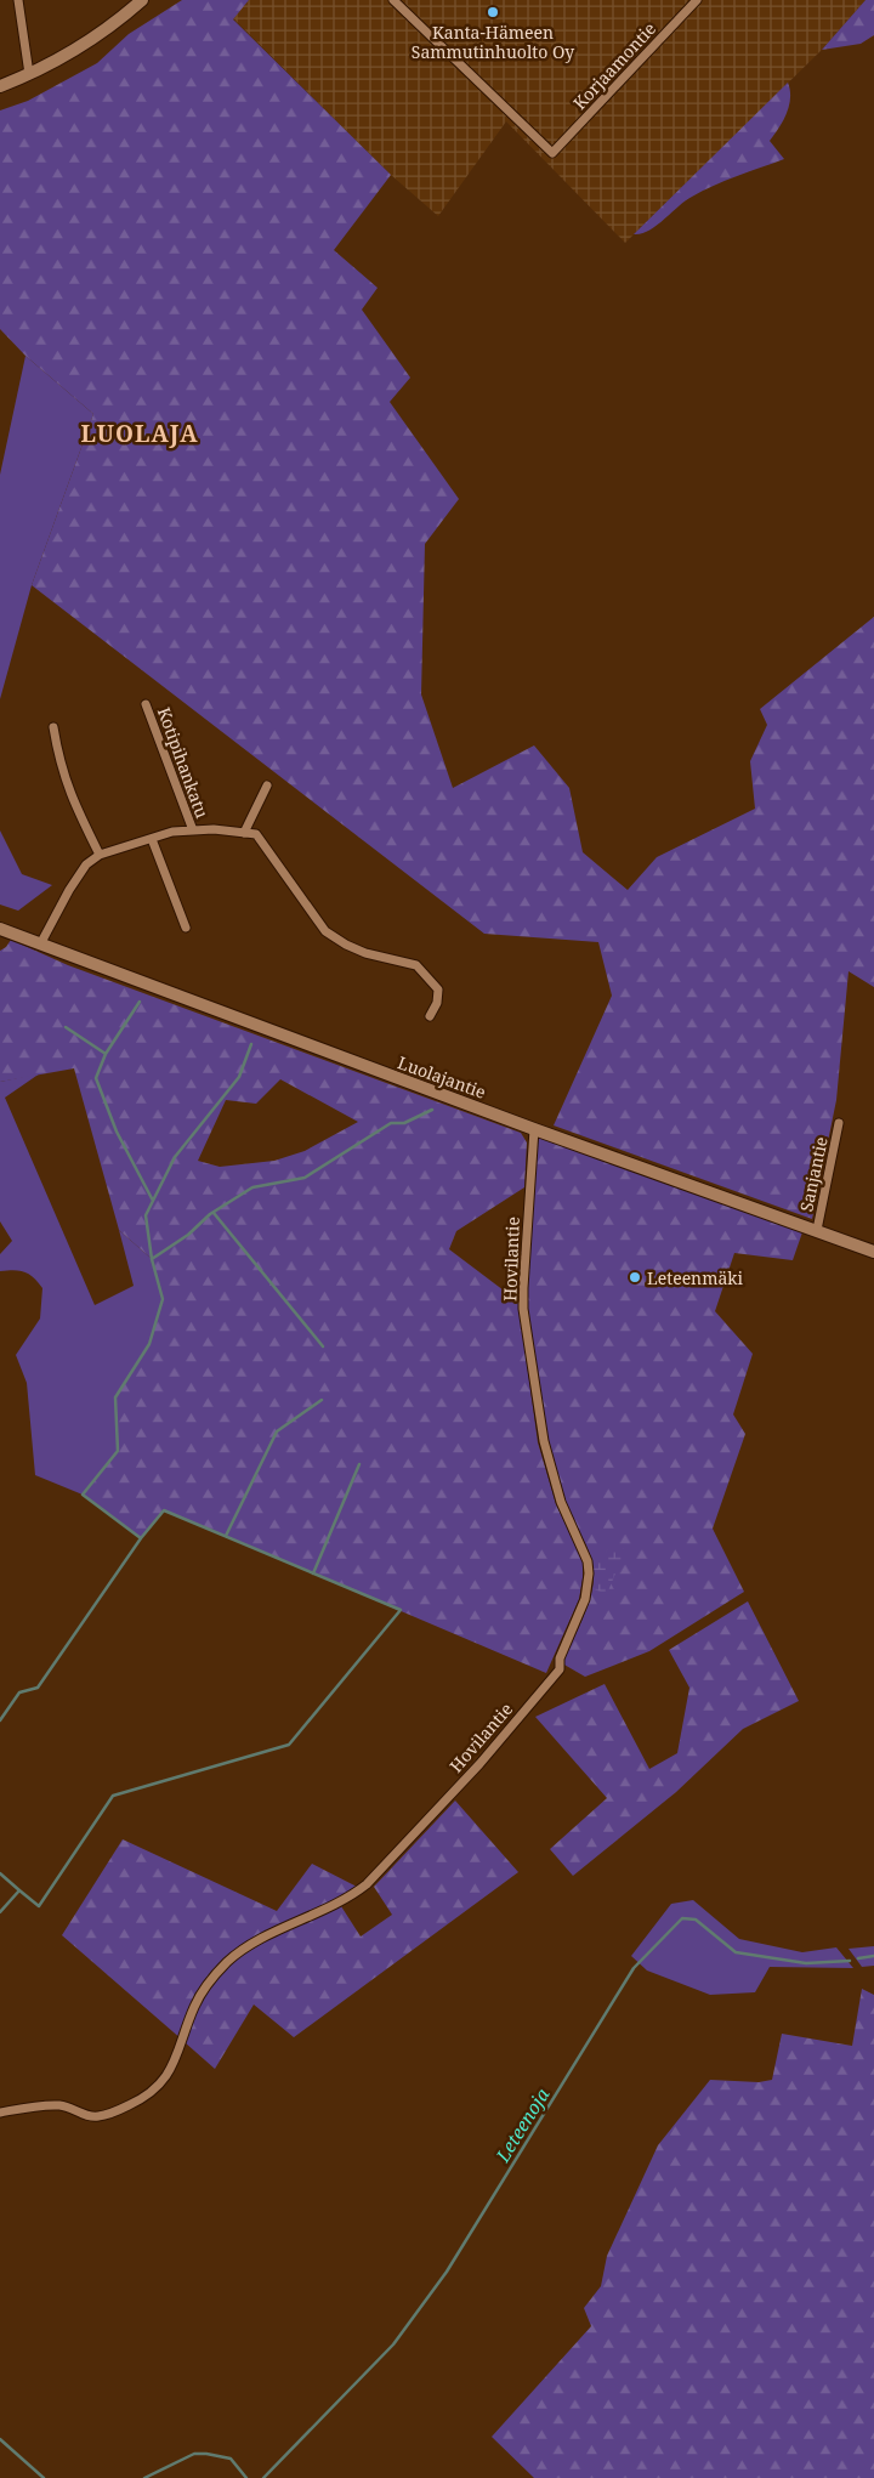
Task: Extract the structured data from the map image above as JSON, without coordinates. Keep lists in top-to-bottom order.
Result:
{
  "streets": {
    "main road": ["Luolajantie"],
    "street": [
      "Korjaamontie",
      "Kotipihankatu",
      "Sanjantie",
      "Hovilantie"
    ]
  },
  "crossings": [
    ["Luolajantie", "Sanjantie"],
    ["Luolajantie", "Hovilantie"]
  ],
  "districts": ["LUOLAJA"],
  "water": ["Leteenoja"],
  "places": ["Kanta-Hämeen Sammutinhuolto Oy", "Leteenmäki"]
}
